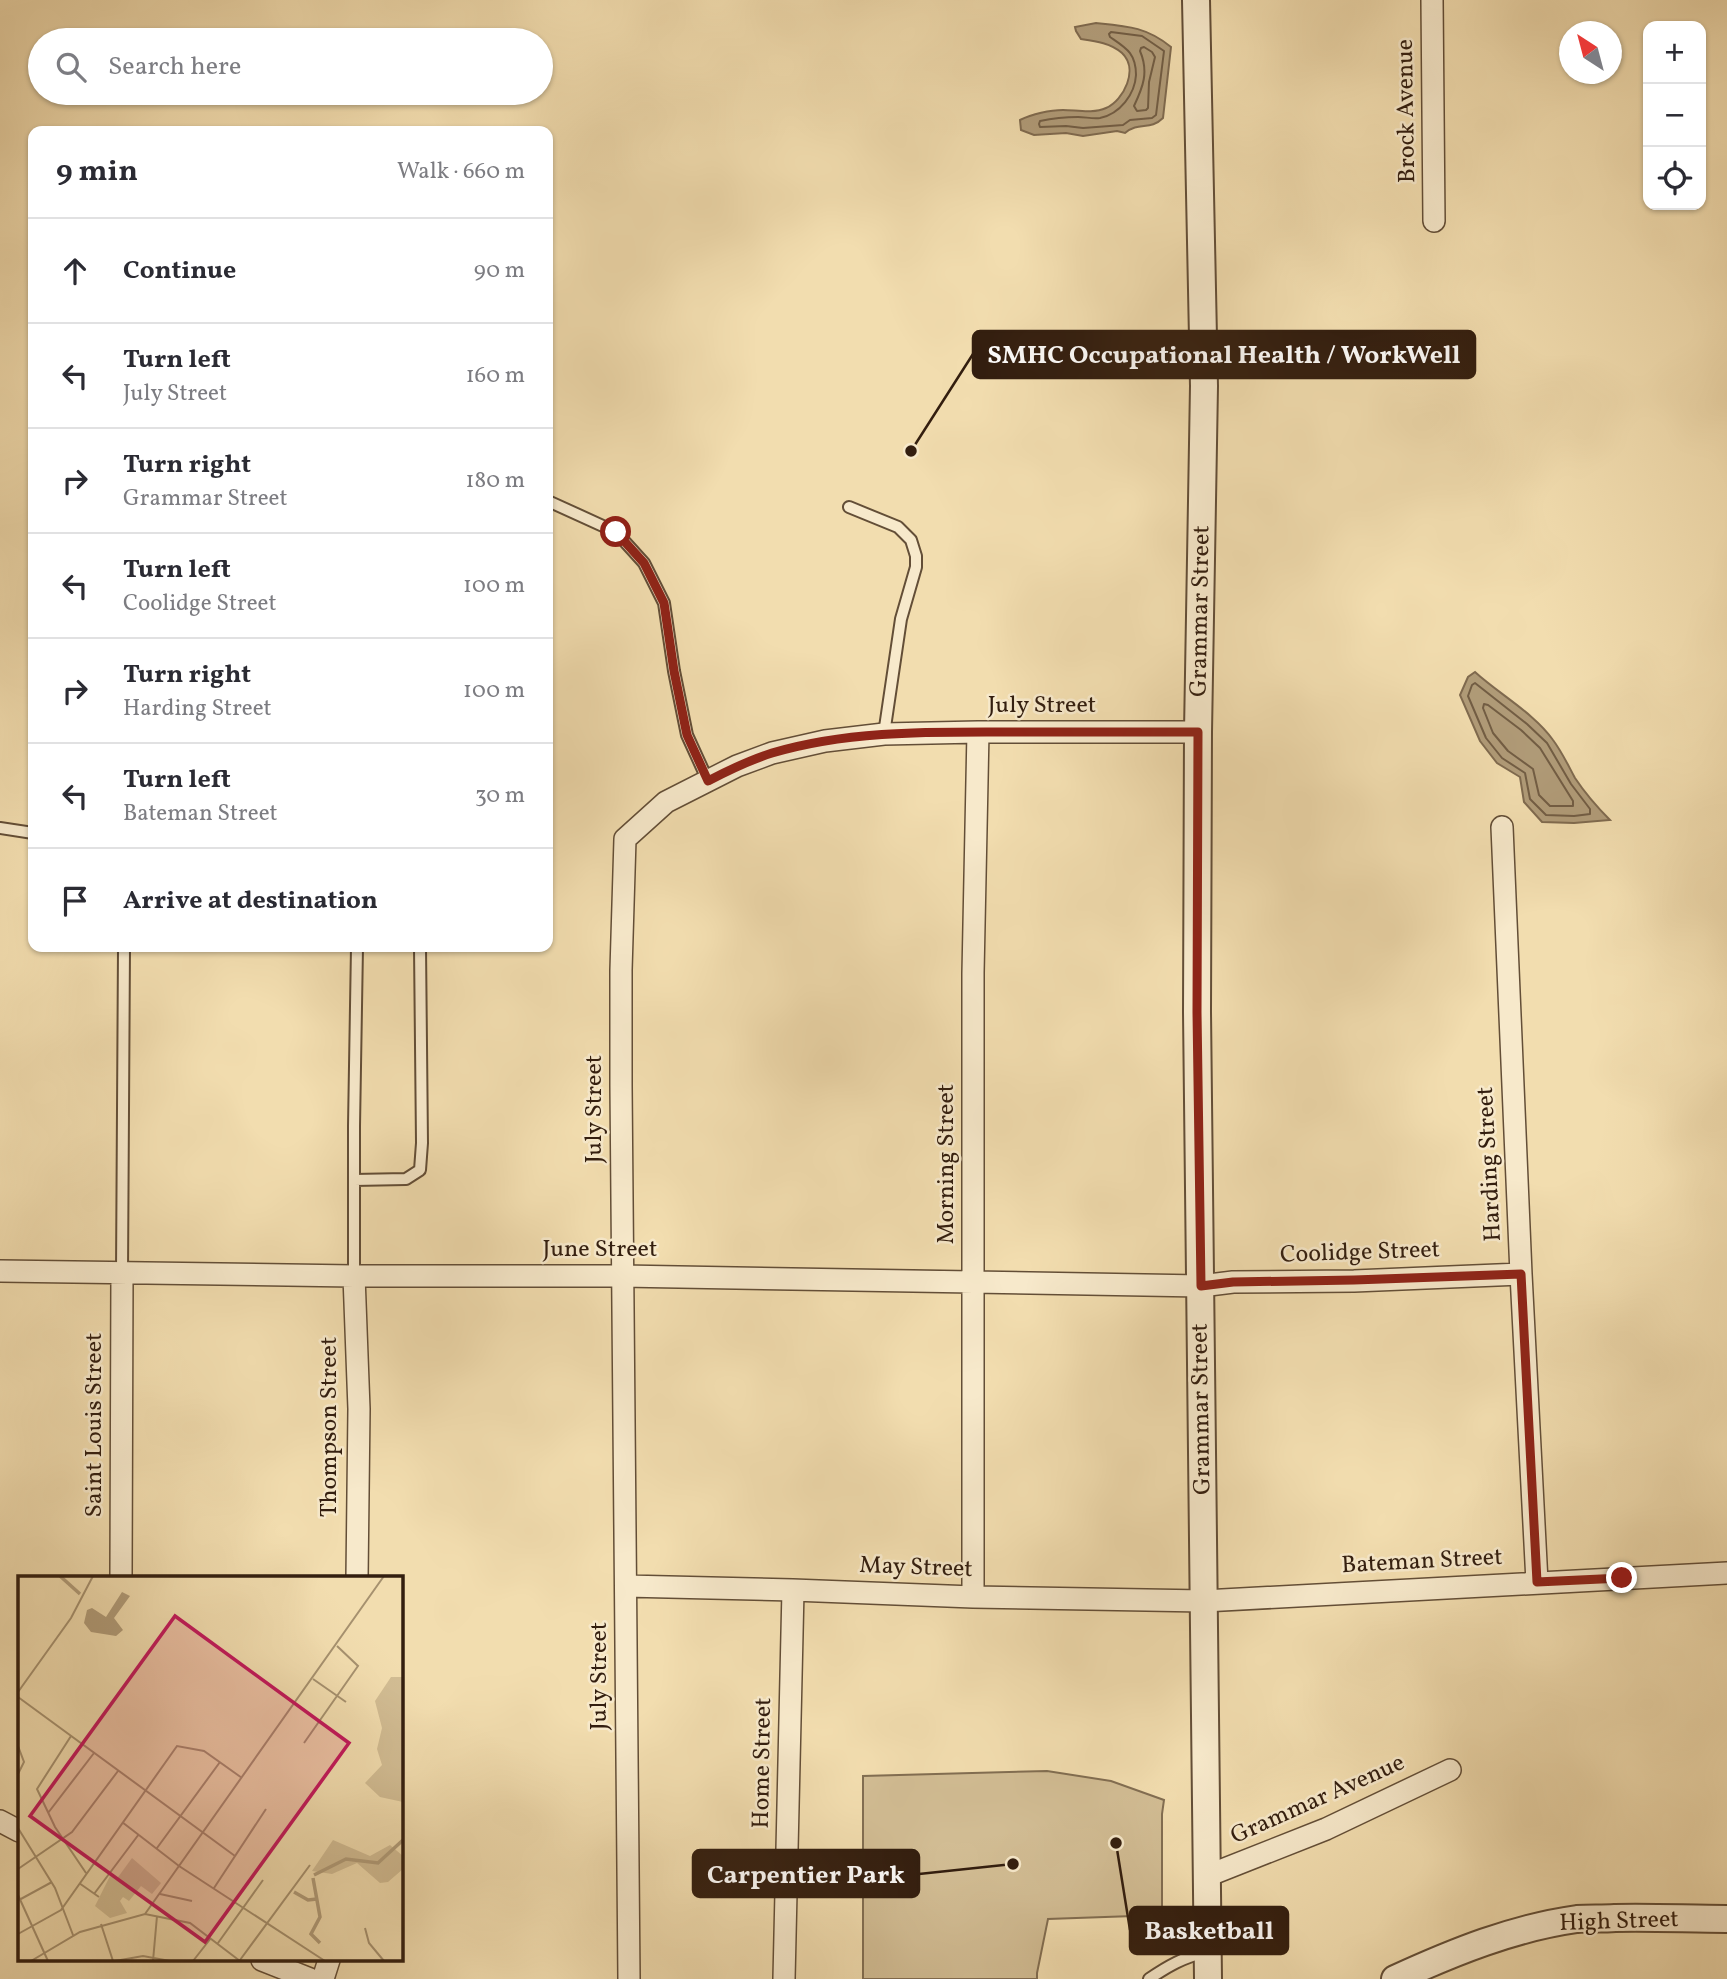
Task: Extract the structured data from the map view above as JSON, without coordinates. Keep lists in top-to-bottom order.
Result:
{
  "streets": {
    "street": [
      "Brock Avenue",
      "Grammar Street",
      "July Street",
      "Morning Street",
      "Harding Street",
      "June Street",
      "Coolidge Street",
      "Saint Louis Street",
      "Thompson Street",
      "Bateman Street",
      "May Street",
      "Home Street",
      "Grammar Avenue",
      "High Street"
    ]
  },
  "crossings": [
    ["Grammar Street", "July Street"],
    ["Grammar Street", "June Street"],
    ["Grammar Street", "Coolidge Street"],
    ["Grammar Street", "Bateman Street"],
    ["Grammar Street", "May Street"],
    ["Grammar Street", "Grammar Avenue"],
    ["July Street", "Morning Street"],
    ["July Street", "June Street"],
    ["July Street", "May Street"],
    ["Morning Street", "June Street"],
    ["Morning Street", "May Street"],
    ["Harding Street", "Coolidge Street"],
    ["Harding Street", "Bateman Street"],
    ["June Street", "Coolidge Street"],
    ["June Street", "Saint Louis Street"],
    ["June Street", "Thompson Street"],
    ["Bateman Street", "May Street"],
    ["May Street", "Home Street"]
  ],
  "places": ["SMHC Occupational Health / WorkWell", "Basketball", "Carpentier Park"],
  "north": "top left",
  "page": {
    "map_buttons": ["+", "−"],
    "search": "Search here",
    "heading": ["9 min", "Walk · 660 m"],
    "list": [
      ["Continue", "90 m"],
      ["Turn left", "July Street", "160 m"],
      ["Turn right", "Grammar Street", "180 m"],
      ["Turn left", "Coolidge Street", "100 m"],
      ["Turn right", "Harding Street", "100 m"],
      ["Turn left", "Bateman Street", "30 m"],
      "Arrive at destination"
    ]
  }
}
